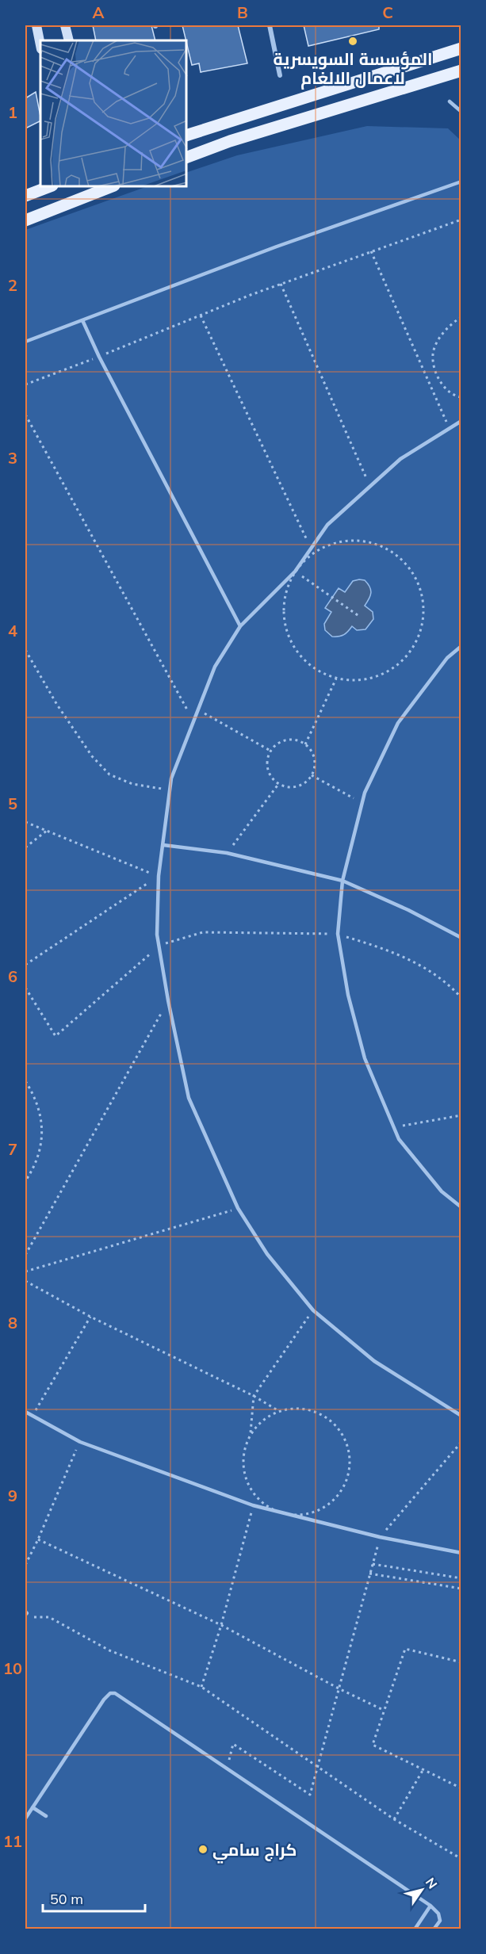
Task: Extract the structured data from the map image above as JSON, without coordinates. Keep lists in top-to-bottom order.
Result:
{
  "places": ["المؤسسة السويسرية لاعمال الالغام", "کراج سامي"],
  "scale_bar": "50 m",
  "north": "top right",
  "grid": {
    "columns": ["A", "B", "C"],
    "rows": [
      "1",
      "2",
      "3",
      "4",
      "5",
      "6",
      "7",
      "8",
      "9",
      "10",
      "11"
    ]
  }
}
